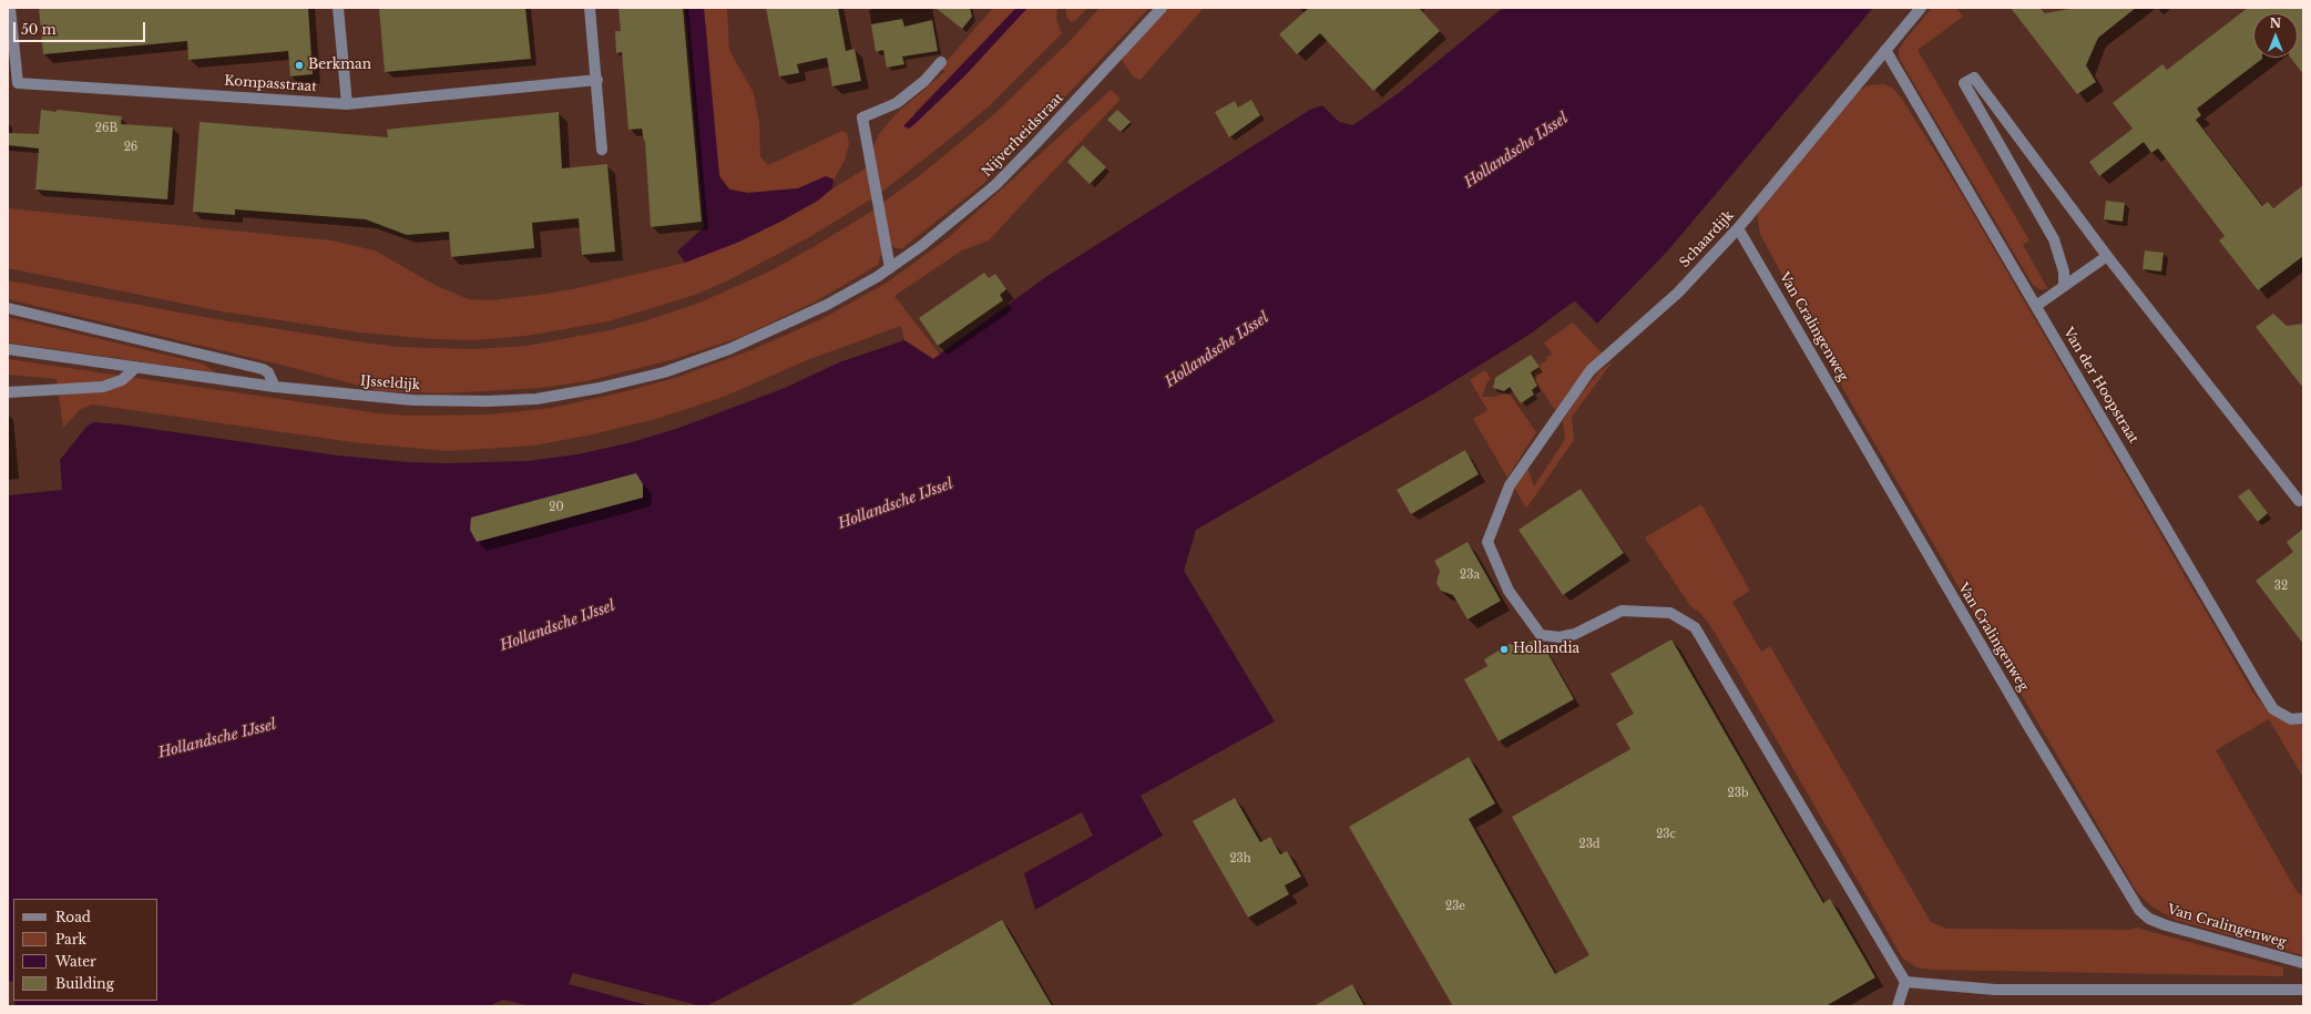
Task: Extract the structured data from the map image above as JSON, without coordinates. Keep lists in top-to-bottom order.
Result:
{
  "streets": {
    "street": [
      "Kompasstraat",
      "Nijverheidstraat",
      "Schaardijk",
      "Van Cralingenweg",
      "IJsseldijk",
      "Van der Hoopstraat"
    ]
  },
  "crossings": [
    ["Nijverheidstraat", "IJsseldijk"],
    ["Schaardijk", "Van Cralingenweg"],
    ["Schaardijk", "Van der Hoopstraat"]
  ],
  "water": ["Hollandsche IJssel"],
  "places": ["Berkman", "Hollandia"],
  "house_numbers": [
    "26B",
    "26",
    "20",
    "23a",
    "32",
    "23b",
    "23c",
    "23d",
    "23h",
    "23e"
  ],
  "legend": [
    "Road",
    "Park",
    "Water",
    "Building"
  ],
  "scale_bar": "50 m",
  "north": "top"
}
